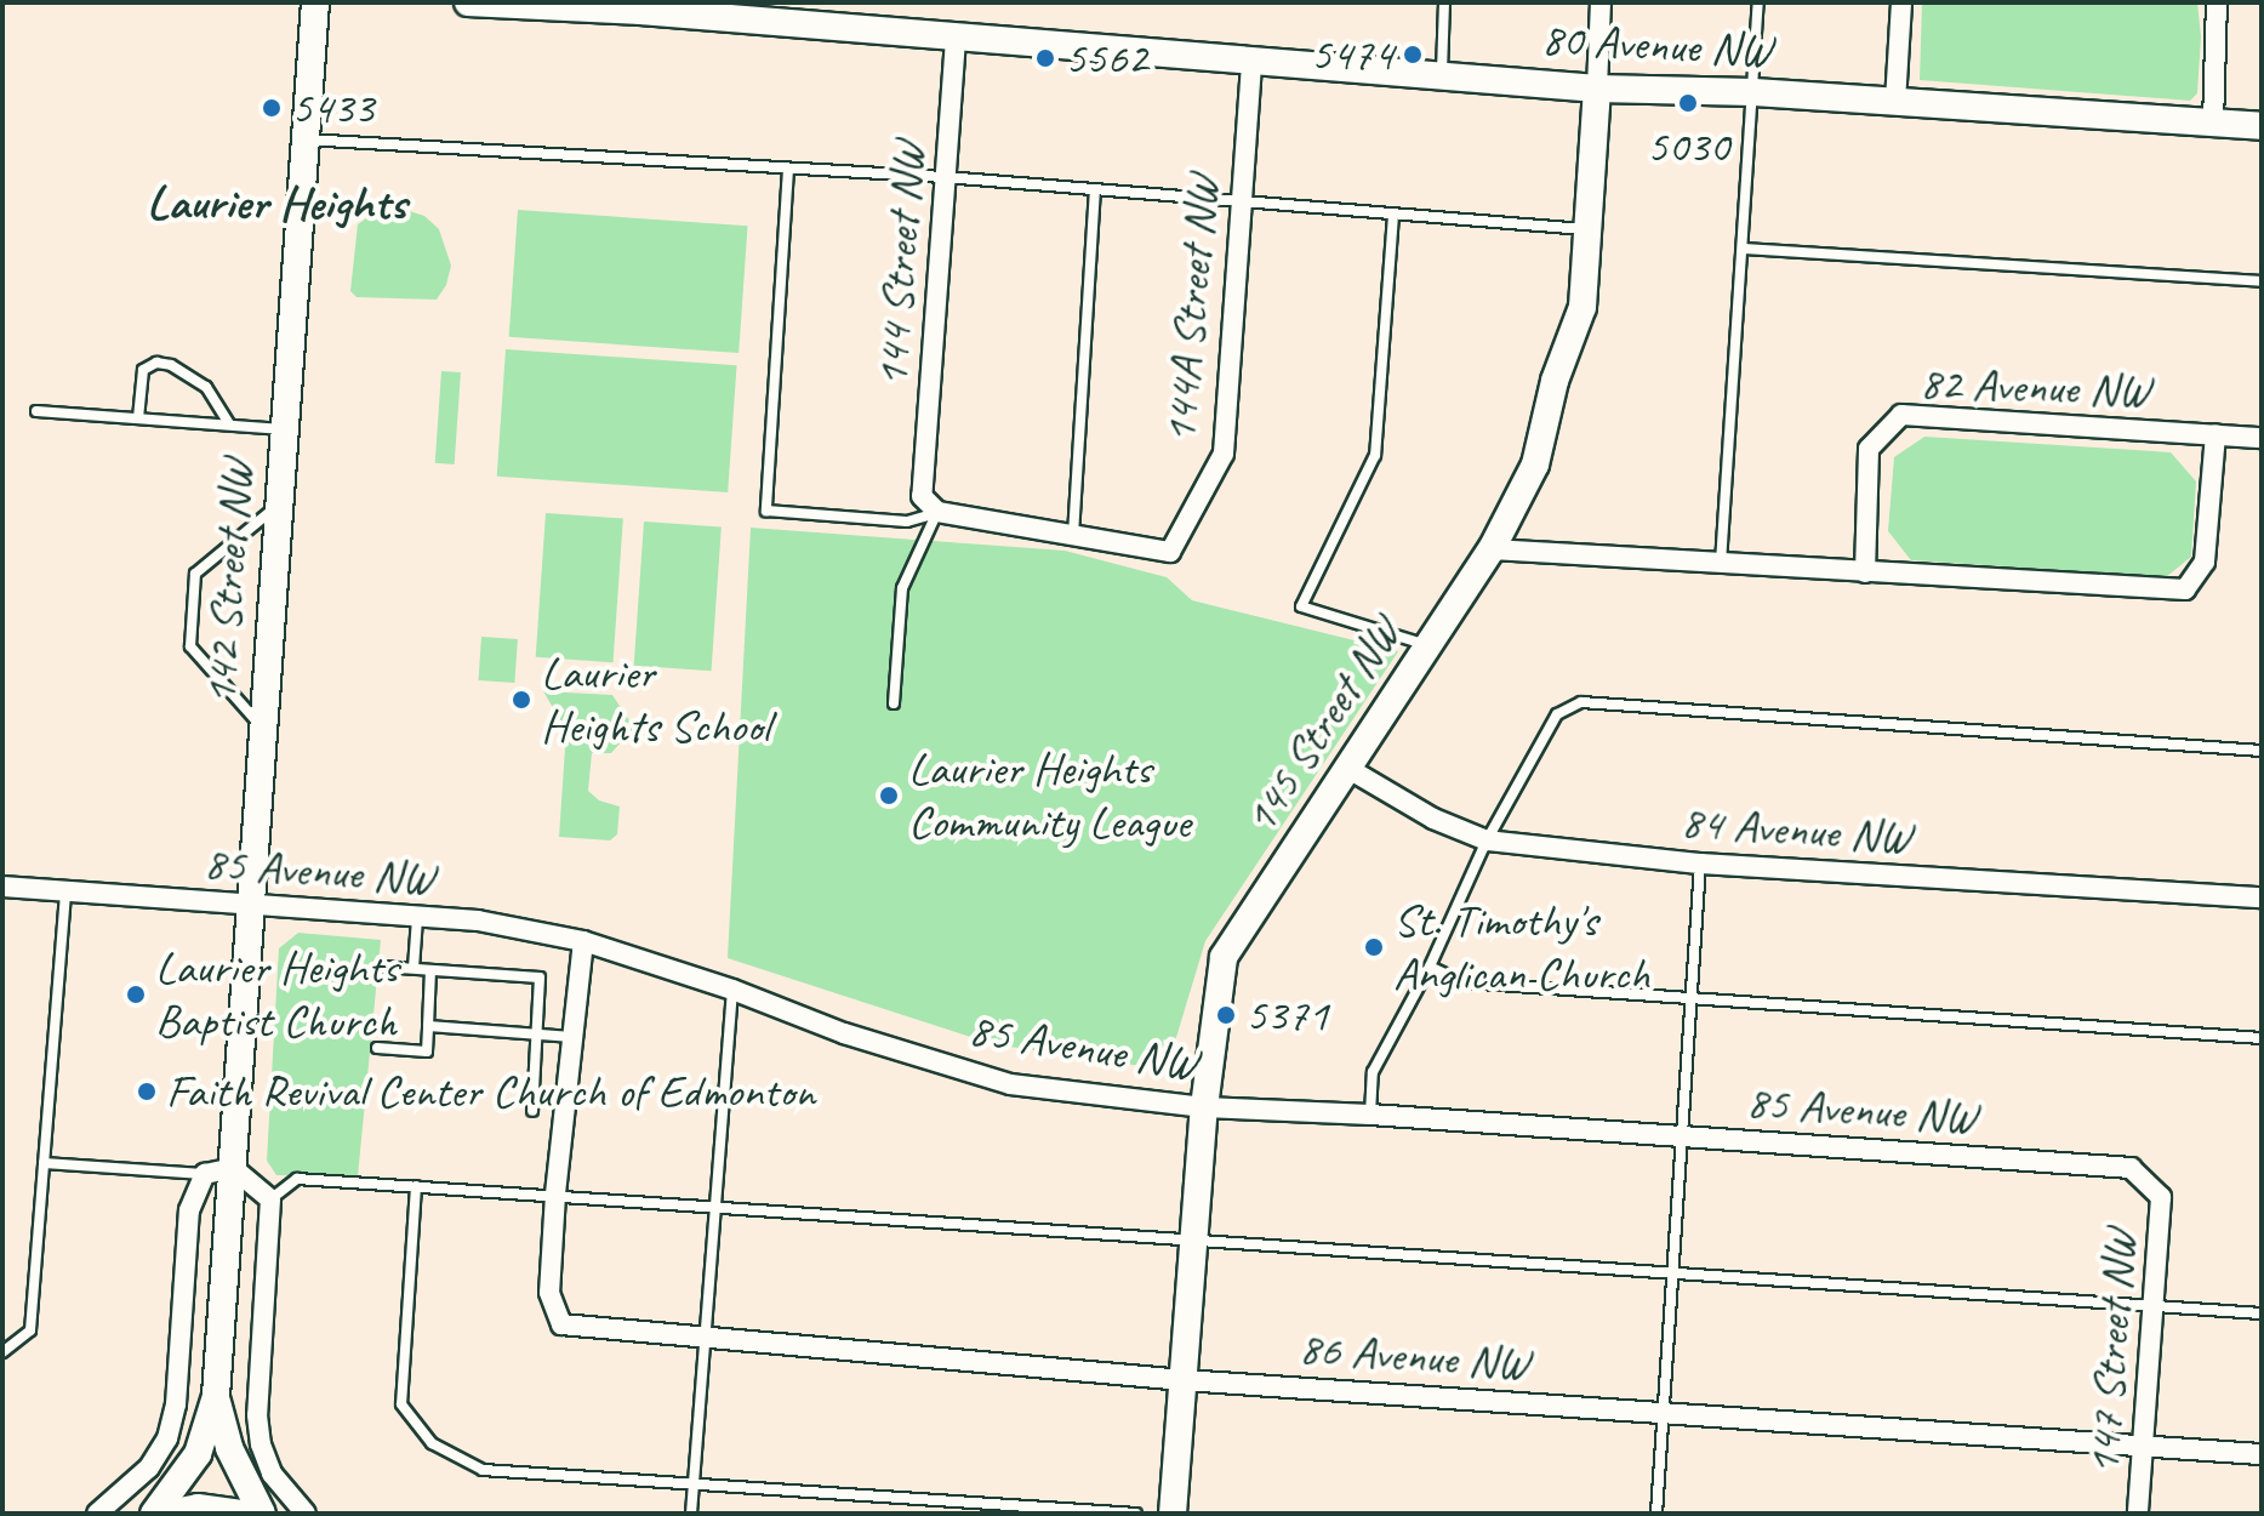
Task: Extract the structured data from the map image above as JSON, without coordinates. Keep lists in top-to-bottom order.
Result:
{
  "streets": {
    "street": [
      "80 Avenue NW",
      "144 Street NW",
      "144A Street NW",
      "82 Avenue NW",
      "142 Street NW",
      "145 Street NW",
      "84 Avenue NW",
      "85 Avenue NW",
      "147 Street NW",
      "86 Avenue NW"
    ]
  },
  "crossings": [
    ["80 Avenue NW", "144 Street NW"],
    ["80 Avenue NW", "144A Street NW"],
    ["80 Avenue NW", "145 Street NW"],
    ["82 Avenue NW", "145 Street NW"],
    ["142 Street NW", "85 Avenue NW"],
    ["145 Street NW", "84 Avenue NW"],
    ["145 Street NW", "85 Avenue NW"],
    ["145 Street NW", "86 Avenue NW"],
    ["85 Avenue NW", "147 Street NW"],
    ["147 Street NW", "86 Avenue NW"]
  ],
  "districts": ["Laurier Heights"],
  "places": [
    "5474",
    "5562",
    "5030",
    "5433",
    "Laurier Heights School",
    "Laurier Heights Community League",
    "St. Timothy's Anglican Church",
    "Laurier Heights Baptist Church",
    "5371",
    "Faith Revival Center Church of Edmonton"
  ]
}
